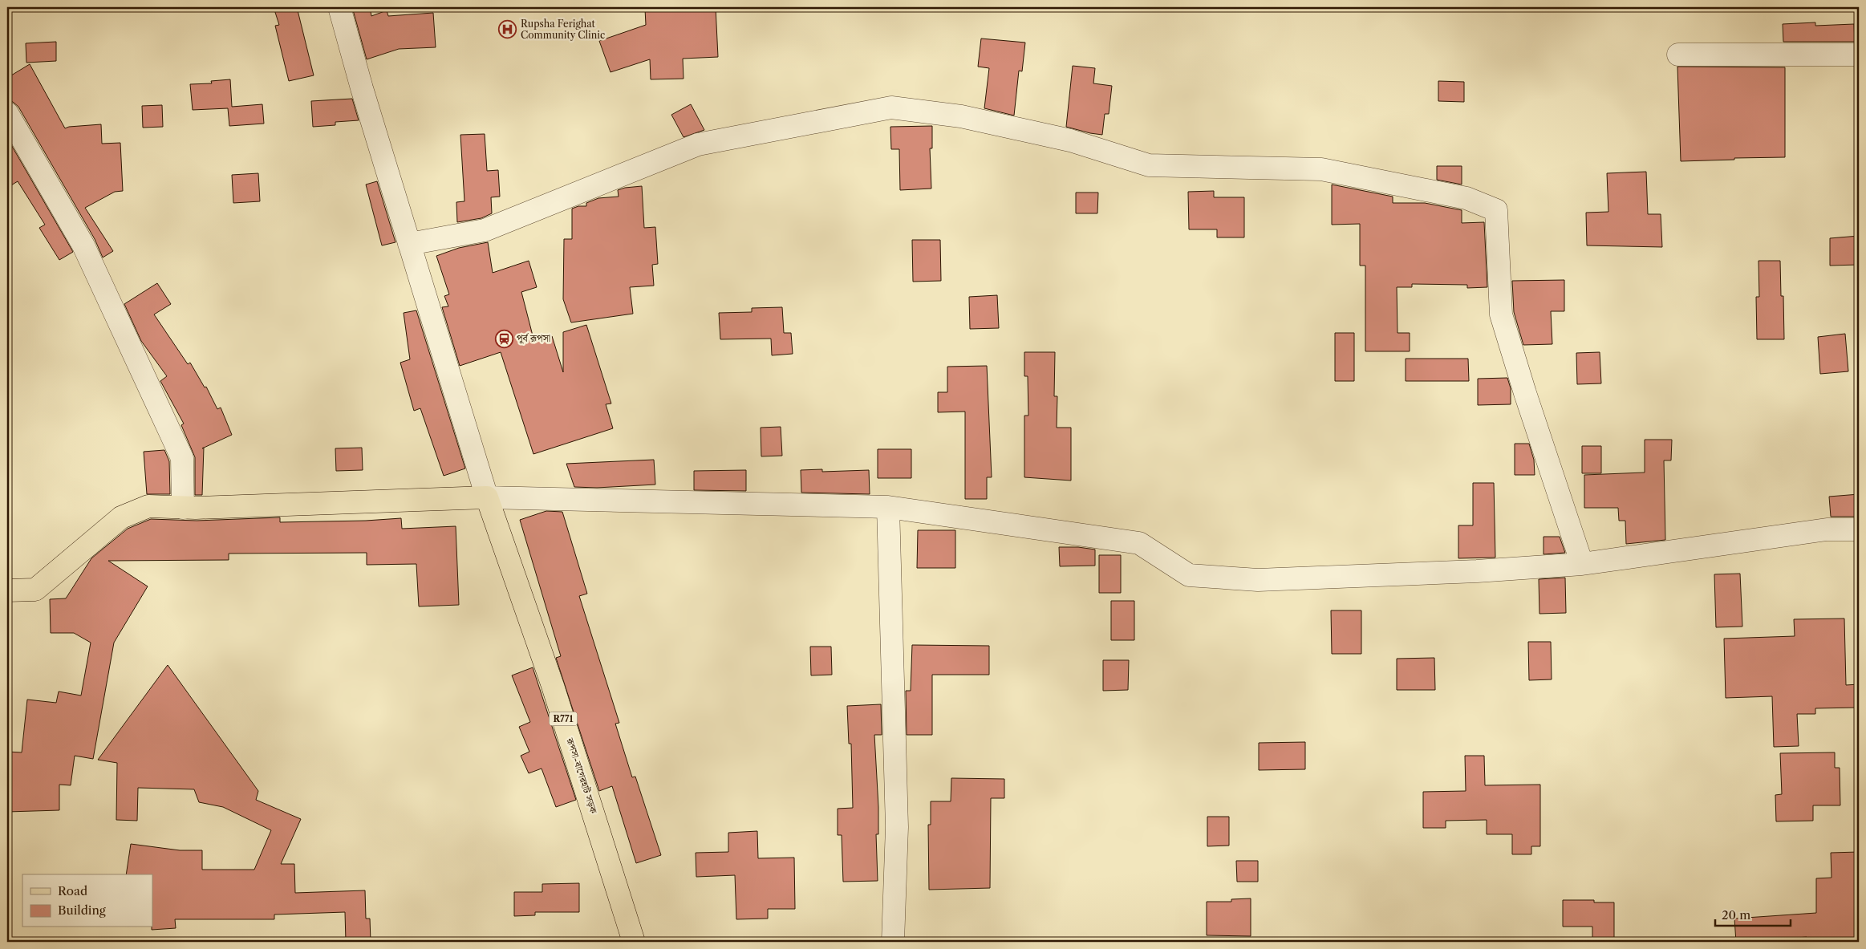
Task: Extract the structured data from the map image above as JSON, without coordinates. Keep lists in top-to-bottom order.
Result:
{
  "streets": {
    "main road": ["R771", "রূপসা-বাগেরহাট সড়ক"]
  },
  "places": {
    "hospital": ["Rupsha Ferighat Community Clinic"],
    "station": ["পূর্ব রূপসা"]
  },
  "legend": ["Road", "Building"],
  "scale_bar": "20 m"
}
